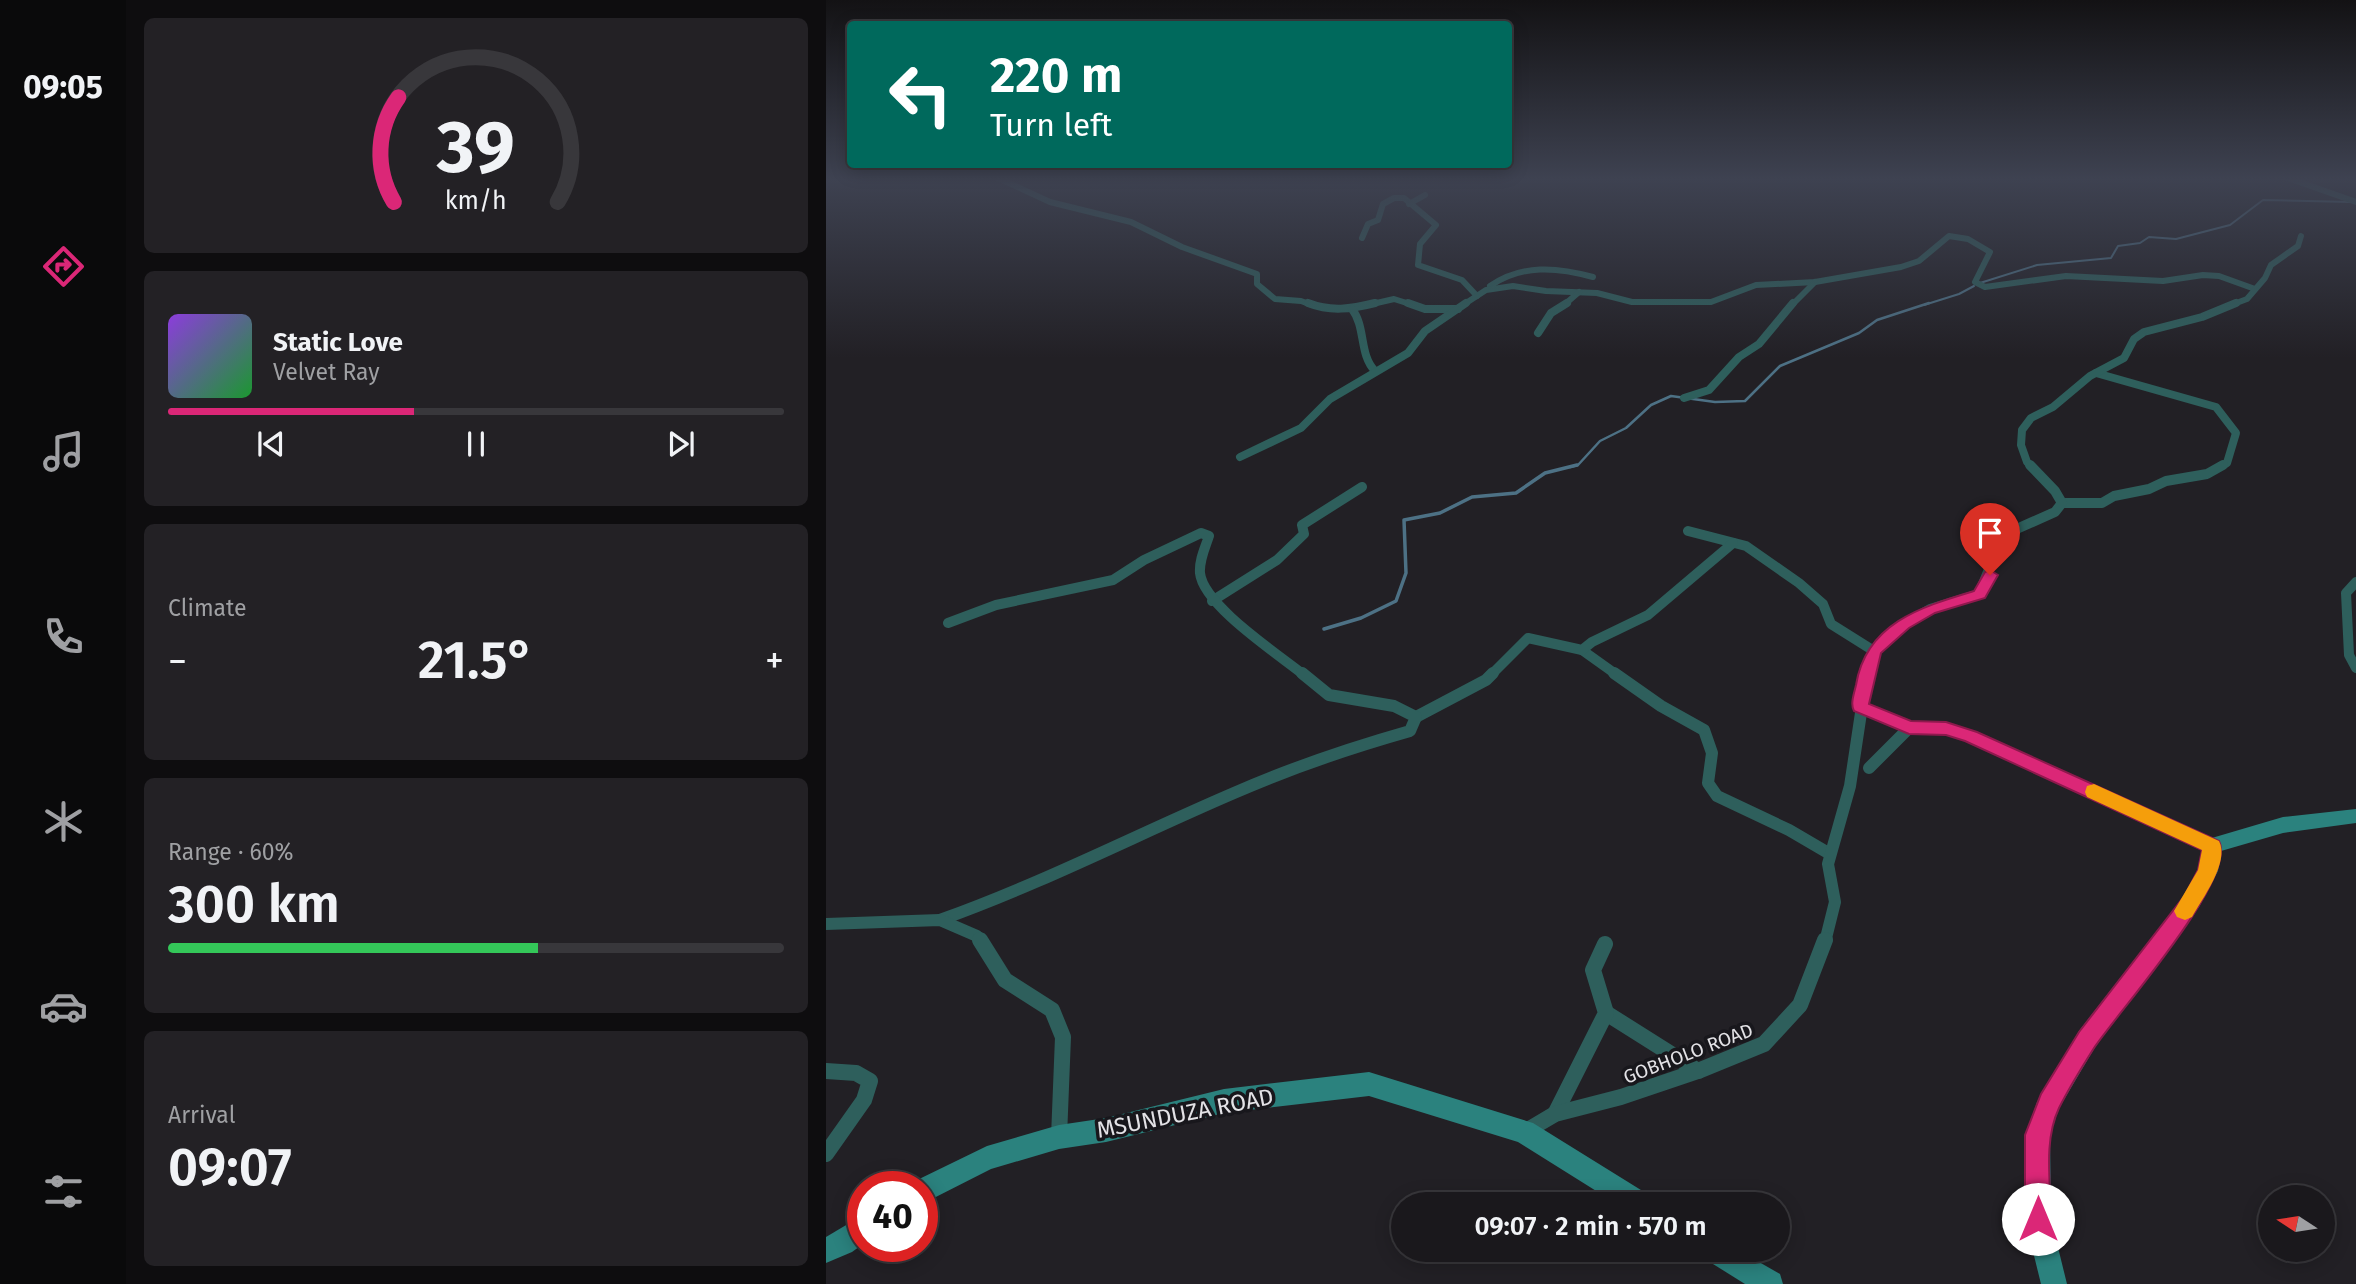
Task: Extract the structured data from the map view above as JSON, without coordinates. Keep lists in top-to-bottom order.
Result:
{
  "streets": {
    "street": ["GOBHOLO ROAD", "MSUNDUZA ROAD"]
  },
  "crossings": [
    ["GOBHOLO ROAD", "MSUNDUZA ROAD"]
  ],
  "north": "left",
  "page": {
    "tabs": "09:05",
    "turn": ["220 m", "Turn left"],
    "song": ["Static Love", "Velvet Ray"],
    "tile": [
      "Climate",
      ["Range · 60%", "300 km"],
      ["Arrival", "09:07"]
    ],
    "heat": ["−", "21.5°", "+"],
    "limit": "40",
    "trip": "09:07 · 2 min · 570 m",
    "gauge": ["39", "km/h"]
  }
}
